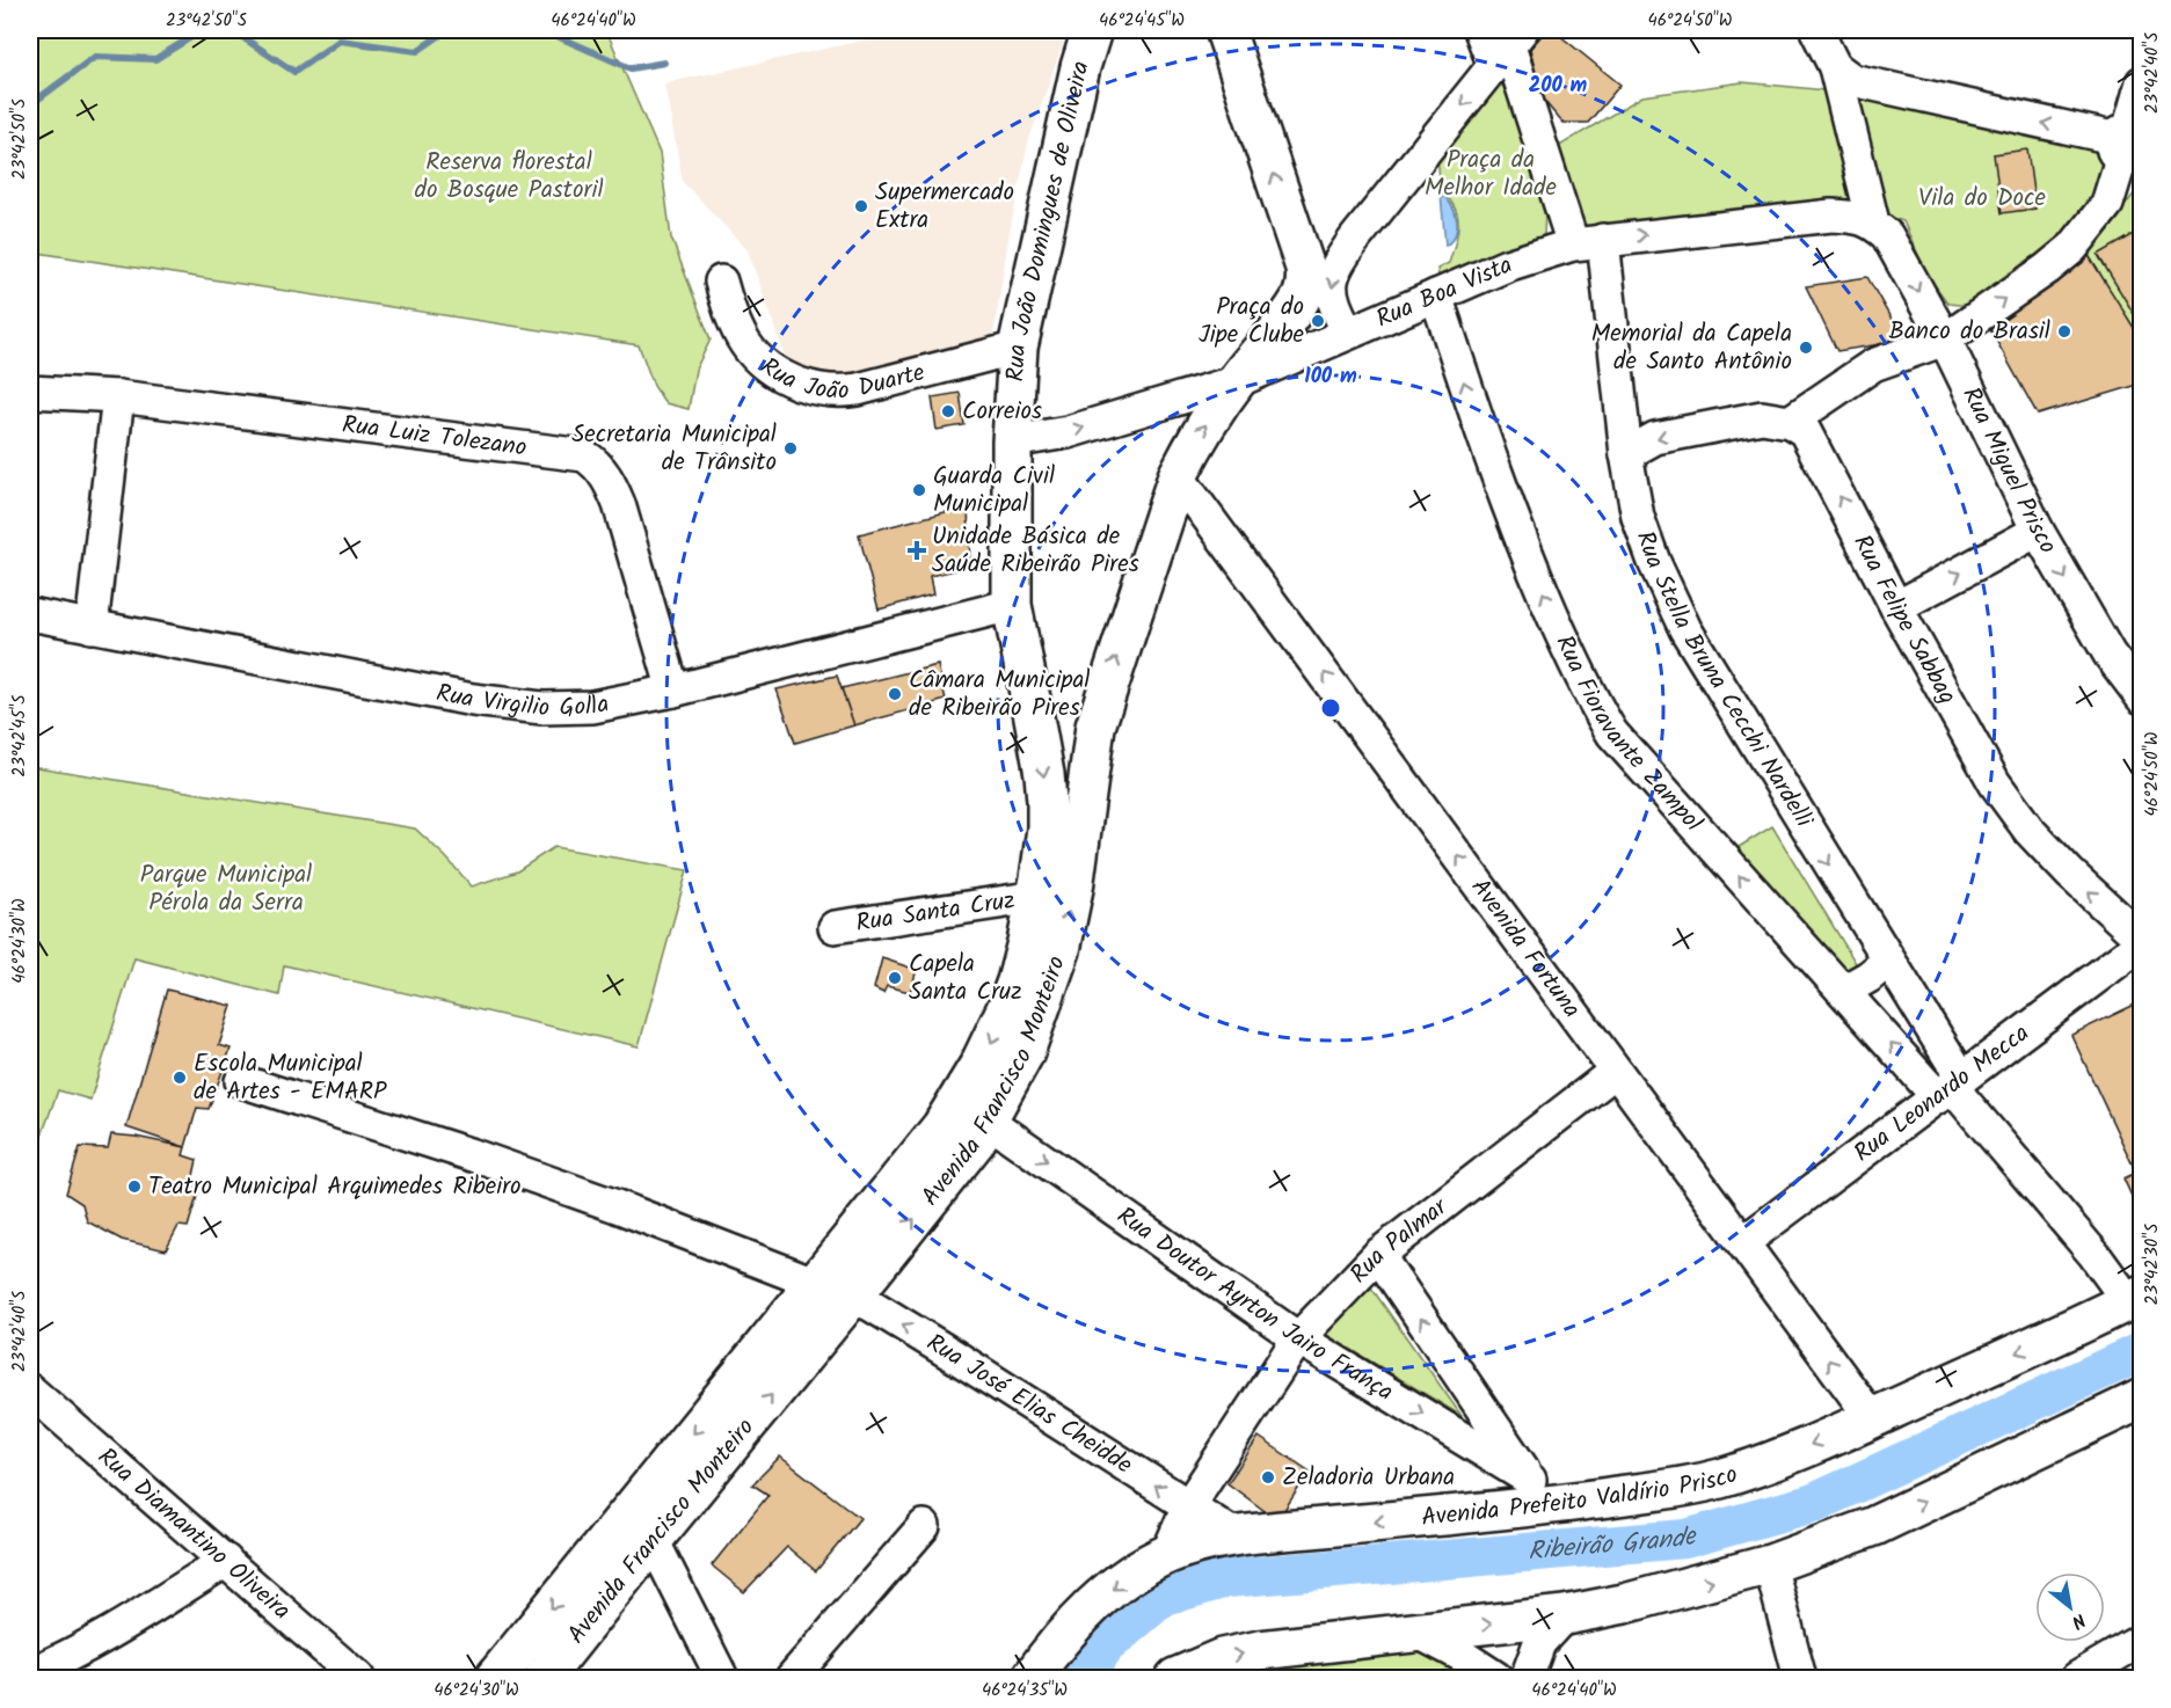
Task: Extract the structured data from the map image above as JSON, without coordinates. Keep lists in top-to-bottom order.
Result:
{
  "streets": {
    "main road": ["Rua João Domingues de Oliveira", "Avenida Francisco Monteiro", "Avenida Prefeito Valdírio Prisco"],
    "street": [
      "Rua Boa Vista",
      "Rua João Duarte",
      "Rua Luiz Tolezano",
      "Rua Miguel Prisco",
      "Rua Felipe Sabbag",
      "Rua Stella Bruna Cecchi Nardelli",
      "Rua Virgilio Golla",
      "Rua Fioravante Zampol",
      "Rua Santa Cruz",
      "Avenida Fortuna",
      "Rua Leonardo Mecca",
      "Rua Palmar",
      "Rua Doutor Ayrton Jairo França",
      "Rua José Elias Cheidde",
      "Rua Diamantino Oliveira"
    ]
  },
  "crossings": [
    ["Rua João Domingues de Oliveira", "Rua Boa Vista"],
    ["Rua João Domingues de Oliveira", "Rua João Duarte"],
    ["Rua João Domingues de Oliveira", "Rua Virgilio Golla"],
    ["Rua João Domingues de Oliveira", "Avenida Francisco Monteiro"],
    ["Rua Boa Vista", "Rua Miguel Prisco"],
    ["Rua Boa Vista", "Rua Stella Bruna Cecchi Nardelli"],
    ["Rua Boa Vista", "Rua Fioravante Zampol"],
    ["Rua Boa Vista", "Avenida Francisco Monteiro"],
    ["Rua Luiz Tolezano", "Rua Virgilio Golla"],
    ["Rua Felipe Sabbag", "Rua Leonardo Mecca"],
    ["Rua Stella Bruna Cecchi Nardelli", "Rua Fioravante Zampol"],
    ["Rua Stella Bruna Cecchi Nardelli", "Rua Leonardo Mecca"],
    ["Rua Fioravante Zampol", "Rua Leonardo Mecca"],
    ["Rua Santa Cruz", "Avenida Francisco Monteiro"],
    ["Avenida Fortuna", "Avenida Francisco Monteiro"],
    ["Avenida Fortuna", "Rua Leonardo Mecca"],
    ["Avenida Fortuna", "Rua Palmar"],
    ["Avenida Fortuna", "Avenida Prefeito Valdírio Prisco"],
    ["Avenida Francisco Monteiro", "Rua Doutor Ayrton Jairo França"],
    ["Avenida Francisco Monteiro", "Rua José Elias Cheidde"],
    ["Rua Palmar", "Rua Doutor Ayrton Jairo França"],
    ["Rua Palmar", "Rua José Elias Cheidde"],
    ["Rua Palmar", "Avenida Prefeito Valdírio Prisco"],
    ["Rua José Elias Cheidde", "Avenida Prefeito Valdírio Prisco"]
  ],
  "one_way": [
    "Rua Miguel Prisco",
    "Rua Felipe Sabbag",
    "Rua Stella Bruna Cecchi Nardelli",
    "Rua Fioravante Zampol",
    "Avenida Fortuna",
    "Rua José Elias Cheidde"
  ],
  "water": ["Ribeirão Grande"],
  "parks": [
    "Praça da Melhor Idade",
    "Reserva florestal do Bosque Pastoril",
    "Vila do Doce",
    "Parque Municipal Pérola da Serra"
  ],
  "places": {
    "other": [
      "Supermercado Extra",
      "Praça do Jipe Clube",
      "Banco do Brasil",
      "Memorial da Capela de Santo Antônio",
      "Correios",
      "Secretaria Municipal de Trânsito",
      "Guarda Civil Municipal",
      "Câmara Municipal de Ribeirão Pires",
      "Capela Santa Cruz",
      "Escola Municipal de Artes - EMARP",
      "Teatro Municipal Arquimedes Ribeiro",
      "Zeladoria Urbana"
    ],
    "health": ["Unidade Básica de Saúde Ribeirão Pires"]
  },
  "north": "bottom right",
  "coordinates": [
    "23°42'50\"S",
    "46°24'40\"W",
    "46°24'45\"W",
    "46°24'50\"W",
    "23°42'40\"S",
    "23°42'45\"S",
    "46°24'30\"W",
    "23°42'30\"S",
    "46°24'35\"W"
  ],
  "rings": ["200 m", "100 m"]
}
